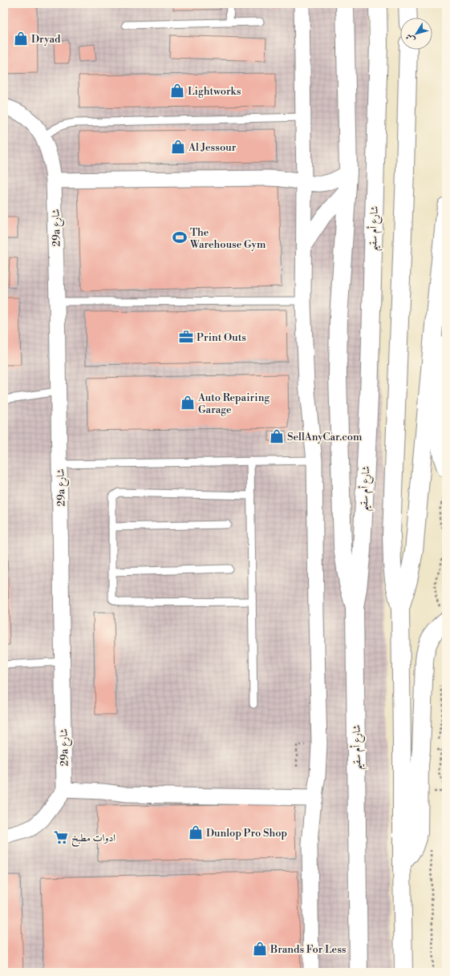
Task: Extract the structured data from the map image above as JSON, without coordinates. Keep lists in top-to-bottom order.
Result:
{
  "streets": {
    "main road": ["شارع أم سقيم"],
    "street": ["29a شارع"]
  },
  "places": {
    "shop": [
      "Dryad",
      "Lightworks",
      "Al Jessour",
      "Auto Repairing Garage",
      "SellAnyCar.com",
      "Dunlop Pro Shop",
      "Brands For Less"
    ],
    "sports": ["The Warehouse Gym"],
    "office": ["Print Outs"],
    "supermarket": ["ادوات مطبخ"]
  },
  "north": "bottom left"
}
